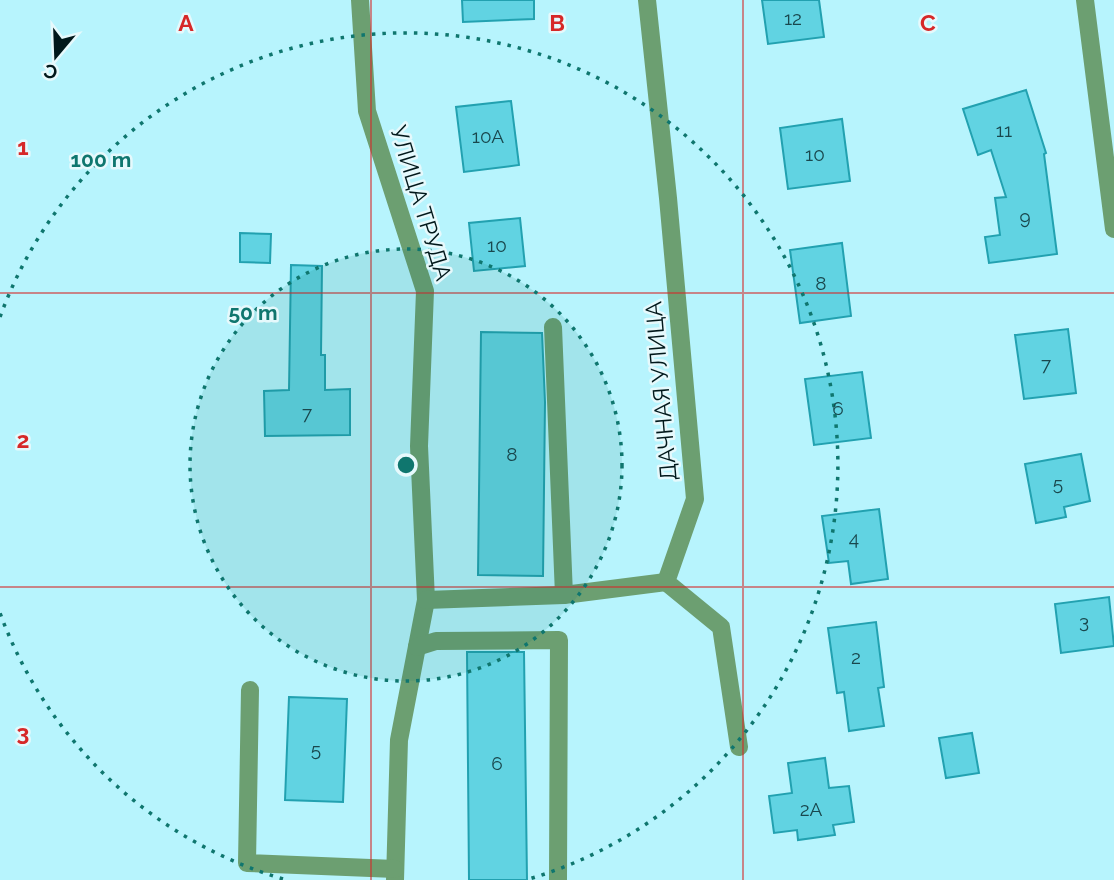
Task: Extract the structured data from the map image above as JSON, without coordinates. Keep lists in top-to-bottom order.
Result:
{
  "streets": {
    "street": ["УЛИЦА ТРУДА", "ДАЧНАЯ УЛИЦА"]
  },
  "house_numbers": [
    "12",
    "11",
    "10А",
    "10",
    "9",
    "10",
    "8",
    "7",
    "6",
    "7",
    "8",
    "5",
    "4",
    "3",
    "2",
    "5",
    "6",
    "2А"
  ],
  "north": "bottom",
  "grid": {
    "columns": ["A", "B", "C"],
    "rows": ["1", "2", "3"]
  },
  "rings": ["100 m", "50 m"]
}
